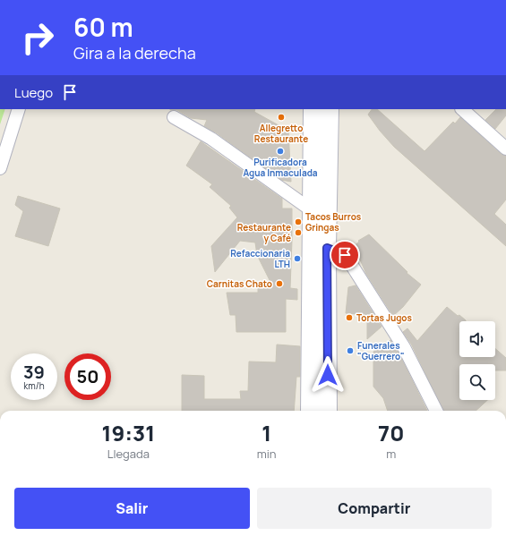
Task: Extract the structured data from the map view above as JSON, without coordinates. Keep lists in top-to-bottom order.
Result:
{
  "places": [
    "Allegretto Restaurante",
    "Purificadora Agua Inmaculada",
    "Tacos Burros Gringas",
    "Restaurante y Café",
    "Refaccionaria LTH",
    "Carnitas Chato",
    "Tortas Jugos",
    "Funerales \"Guerrero\""
  ],
  "page": {
    "turn": ["60 m", "Gira a la derecha"],
    "then": "Luego",
    "speed": "39 km/h",
    "limit": "50",
    "eta": [
      "19:31",
      "Llegada",
      "1",
      "min",
      "70",
      "m"
    ],
    "buttons": ["Salir", "Compartir"]
  }
}
